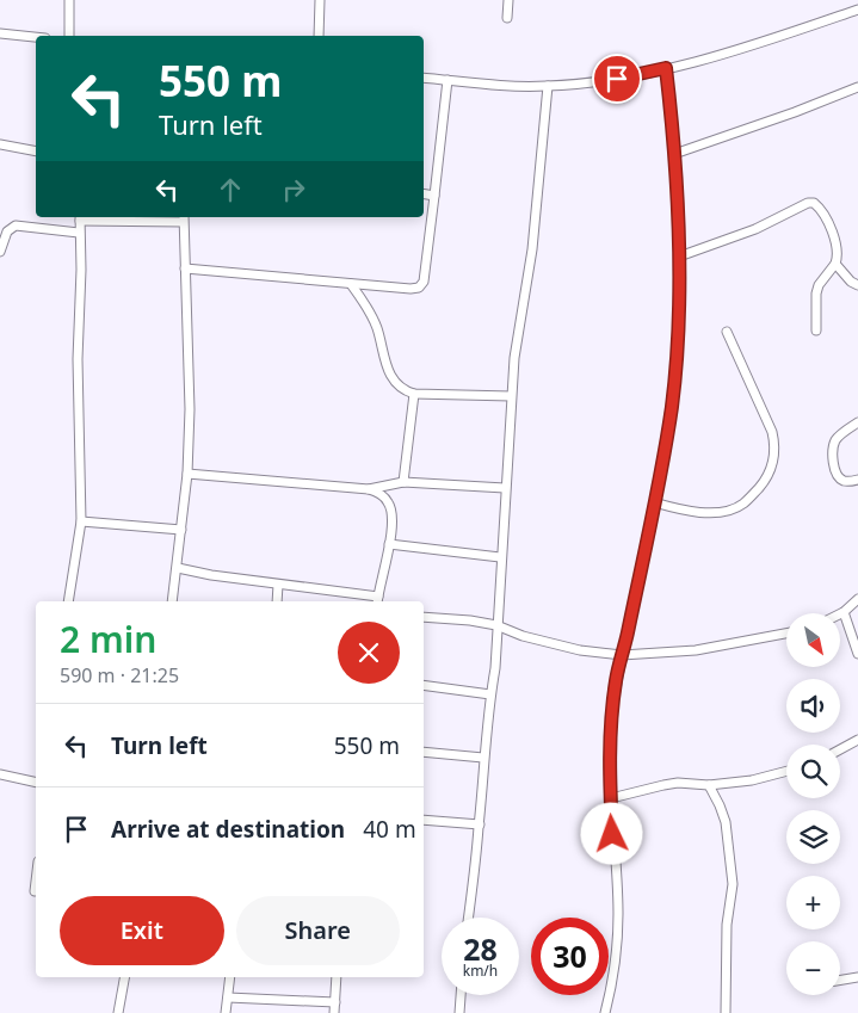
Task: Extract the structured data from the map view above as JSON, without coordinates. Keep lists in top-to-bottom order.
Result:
{
  "north": "bottom right",
  "page": {
    "turn": ["550 m", "Turn left"],
    "heading": ["2 min", "590 m · 21:25"],
    "map_buttons": ["+", "−"],
    "list": [
      {
        "name": "Turn left",
        "value": "550 m"
      },
      {
        "name": "Arrive at destination",
        "value": "40 m"
      }
    ],
    "buttons": ["Exit", "Share"],
    "speed": "28 km/h",
    "limit": "30"
  }
}
